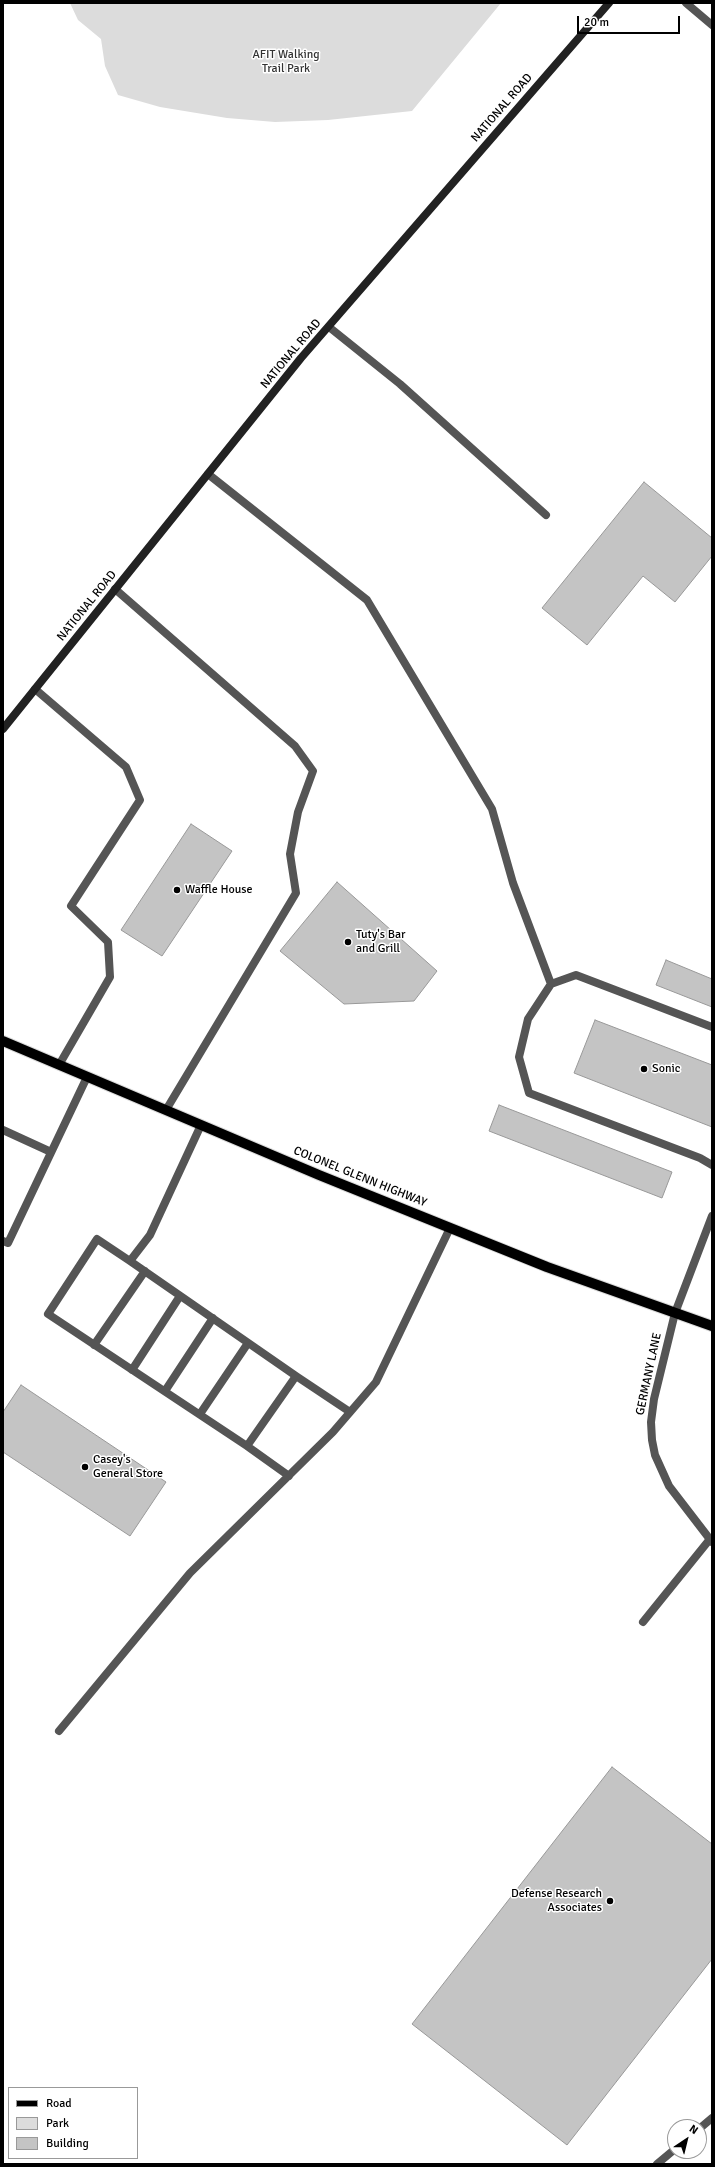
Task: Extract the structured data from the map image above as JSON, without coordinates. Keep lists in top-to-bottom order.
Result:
{
  "streets": {
    "main road": ["NATIONAL ROAD", "COLONEL GLENN HIGHWAY"],
    "street": ["GERMANY LANE"]
  },
  "crossings": [
    ["COLONEL GLENN HIGHWAY", "GERMANY LANE"]
  ],
  "parks": ["AFIT Walking Trail Park"],
  "places": [
    "Waffle House",
    "Tuty's Bar and Grill",
    "Sonic",
    "Casey's General Store",
    "Defense Research Associates"
  ],
  "legend": ["Road", "Park", "Building"],
  "scale_bar": "20 m",
  "north": "top right"
}
